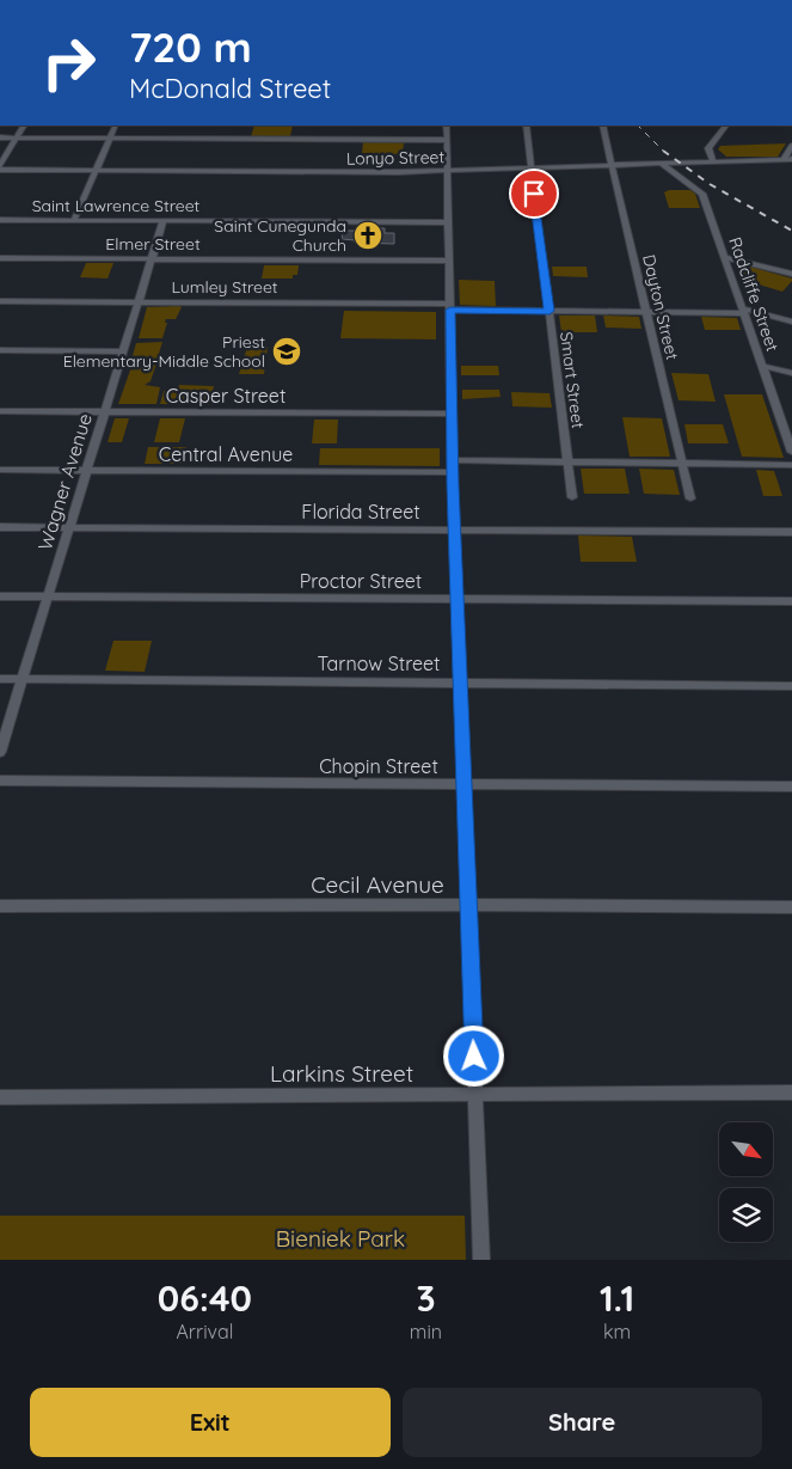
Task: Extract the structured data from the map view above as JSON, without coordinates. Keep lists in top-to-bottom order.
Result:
{
  "streets": {
    "street": [
      "Lonyo Street",
      "Saint Lawrence Street",
      "Elmer Street",
      "Lumley Street",
      "Radcliffe Street",
      "Dayton Street",
      "Smart Street",
      "Casper Street",
      "Central Avenue",
      "Wagner Avenue",
      "Florida Street",
      "Proctor Street",
      "Tarnow Street",
      "Chopin Street",
      "Cecil Avenue",
      "Larkins Street"
    ]
  },
  "crossings": [
    ["Lonyo Street", "Radcliffe Street"],
    ["Lonyo Street", "Dayton Street"],
    ["Lonyo Street", "Smart Street"],
    ["Saint Lawrence Street", "Wagner Avenue"],
    ["Elmer Street", "Wagner Avenue"],
    ["Lumley Street", "Radcliffe Street"],
    ["Lumley Street", "Dayton Street"],
    ["Lumley Street", "Smart Street"],
    ["Lumley Street", "Wagner Avenue"],
    ["Dayton Street", "Central Avenue"],
    ["Smart Street", "Central Avenue"],
    ["Casper Street", "Wagner Avenue"],
    ["Central Avenue", "Wagner Avenue"],
    ["Wagner Avenue", "Florida Street"],
    ["Wagner Avenue", "Proctor Street"],
    ["Wagner Avenue", "Tarnow Street"]
  ],
  "parks": ["Bieniek Park"],
  "places": {
    "church": ["Saint Cunegunda Church"],
    "school or university": ["Priest Elementary‑Middle School"]
  },
  "north": "bottom right",
  "page": {
    "turn": ["720 m", "McDonald Street"],
    "eta": [
      "06:40",
      "Arrival",
      "3",
      "min",
      "1.1",
      "km"
    ],
    "buttons": ["Exit", "Share"]
  }
}
